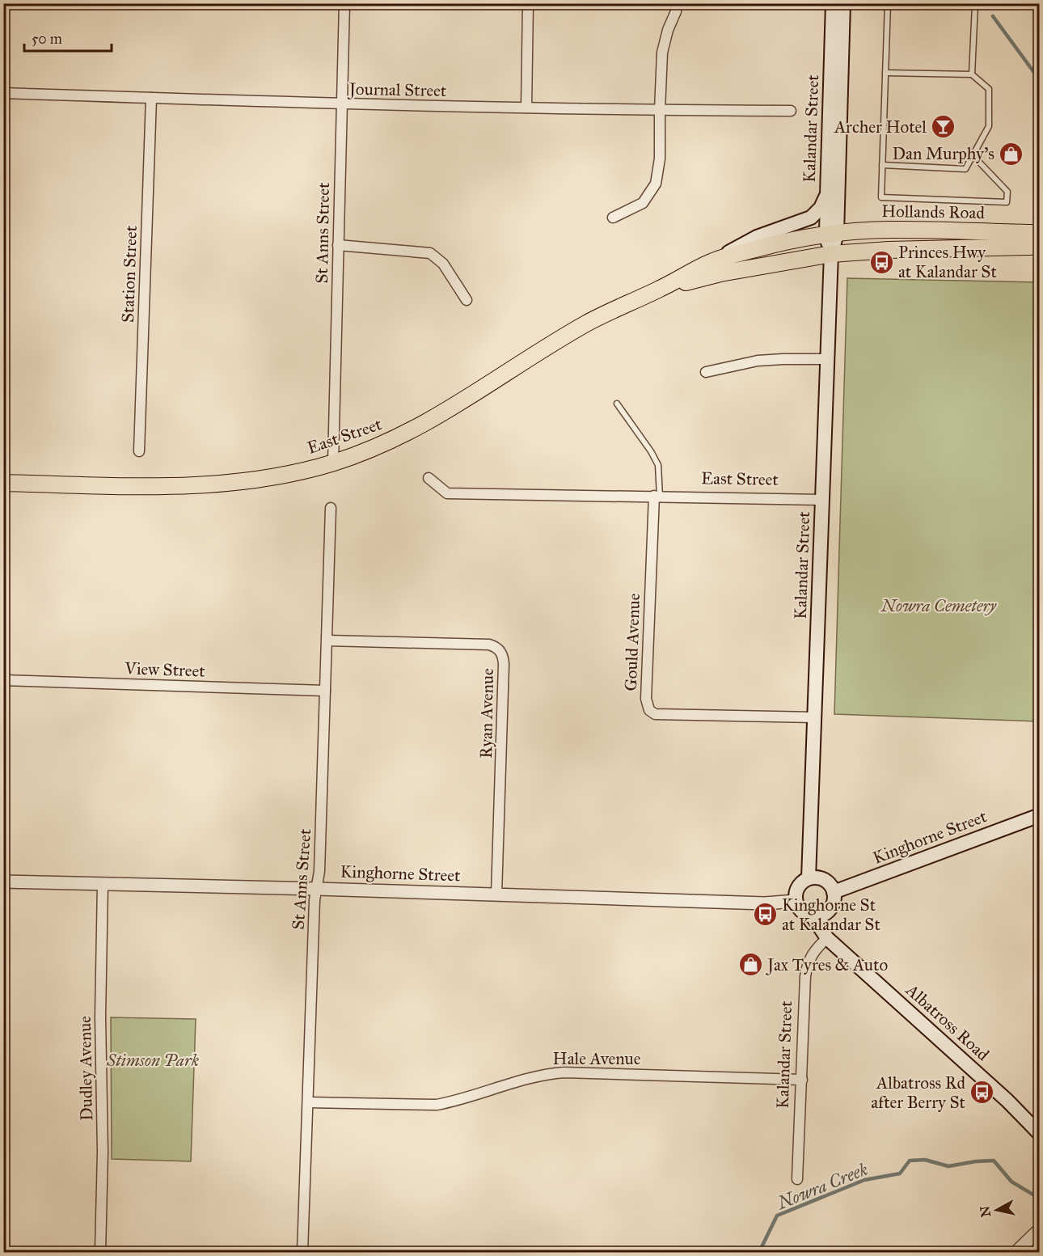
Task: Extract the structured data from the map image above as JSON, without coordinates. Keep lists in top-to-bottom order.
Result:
{
  "streets": {
    "highway": ["Hollands Road", "East Street"],
    "main road": ["Kalandar Street", "Kinghorne Street", "Albatross Road"],
    "street": [
      "Journal Street",
      "St Anns Street",
      "Station Street",
      "Gould Avenue",
      "View Street",
      "Ryan Avenue",
      "Hale Avenue",
      "Dudley Avenue"
    ]
  },
  "crossings": [
    ["Journal Street", "St Anns Street"],
    ["Journal Street", "Station Street"],
    ["Kalandar Street", "Hollands Road"],
    ["Kalandar Street", "East Street"],
    ["Kalandar Street", "Gould Avenue"],
    ["Kalandar Street", "Kinghorne Street"],
    ["Kalandar Street", "Albatross Road"],
    ["Kalandar Street", "Hale Avenue"],
    ["Hollands Road", "East Street"],
    ["St Anns Street", "East Street"],
    ["St Anns Street", "View Street"],
    ["St Anns Street", "Ryan Avenue"],
    ["St Anns Street", "Kinghorne Street"],
    ["St Anns Street", "Hale Avenue"],
    ["East Street", "Gould Avenue"],
    ["Ryan Avenue", "Kinghorne Street"],
    ["Kinghorne Street", "Albatross Road"],
    ["Kinghorne Street", "Dudley Avenue"]
  ],
  "water": ["Nowra Creek"],
  "parks": ["Nowra Cemetery", "Stimson Park"],
  "places": {
    "bar": ["Archer Hotel"],
    "shop": ["Dan Murphy's", "Jax Tyres & Auto"],
    "bus stop": ["Princes Hwy at Kalandar St", "Kinghorne St at Kalandar St", "Albatross Rd after Berry St"]
  },
  "scale_bar": "50 m",
  "north": "left"
}
